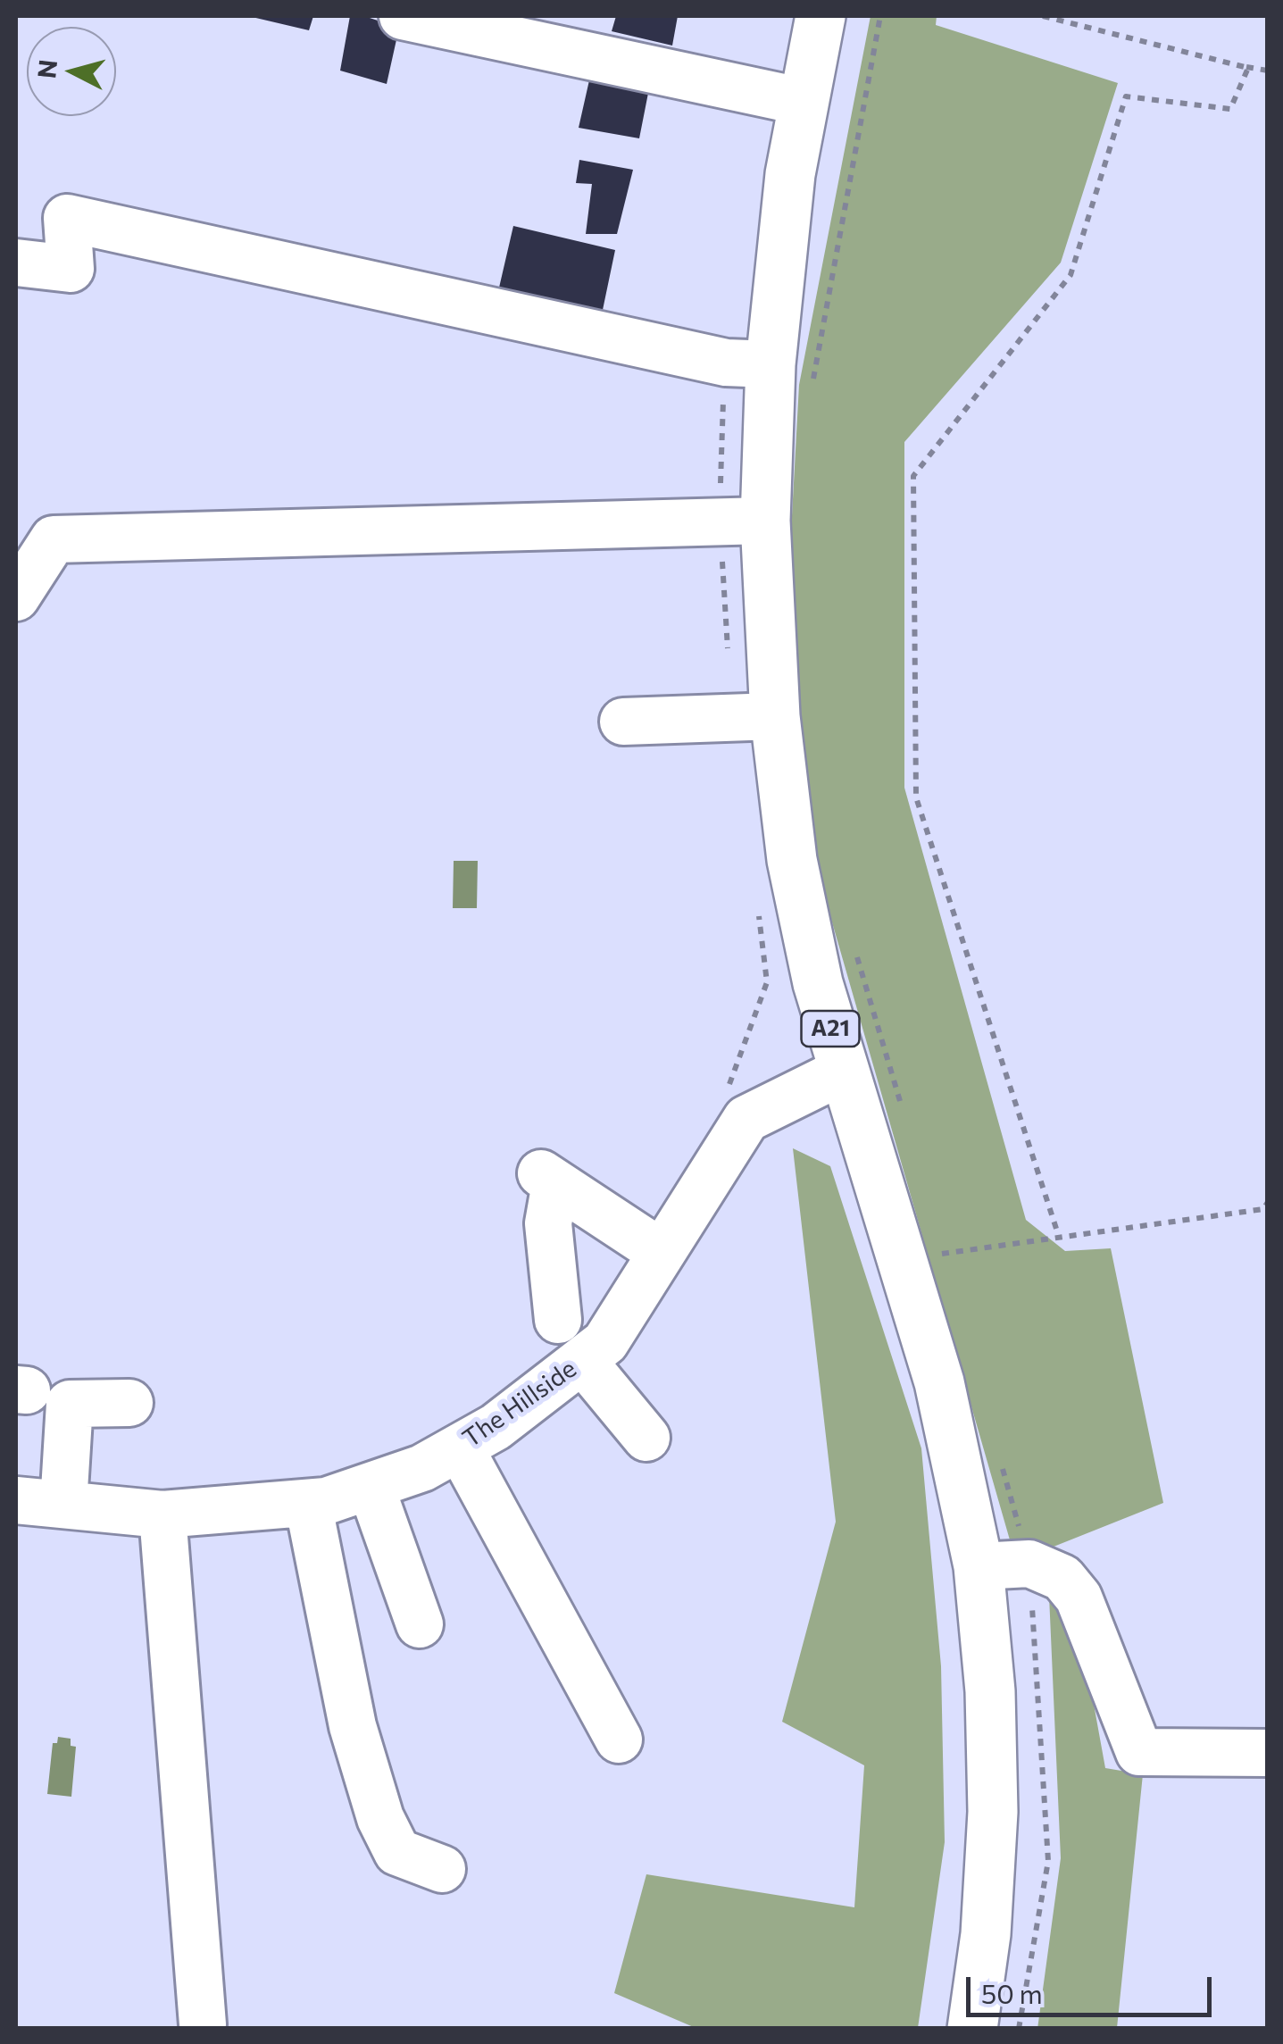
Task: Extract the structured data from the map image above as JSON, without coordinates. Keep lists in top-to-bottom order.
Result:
{
  "streets": {
    "highway": ["A21"],
    "street": ["The Hillside"]
  },
  "crossings": [
    ["A21", "The Hillside"]
  ],
  "scale_bar": "50 m",
  "north": "left"
}
